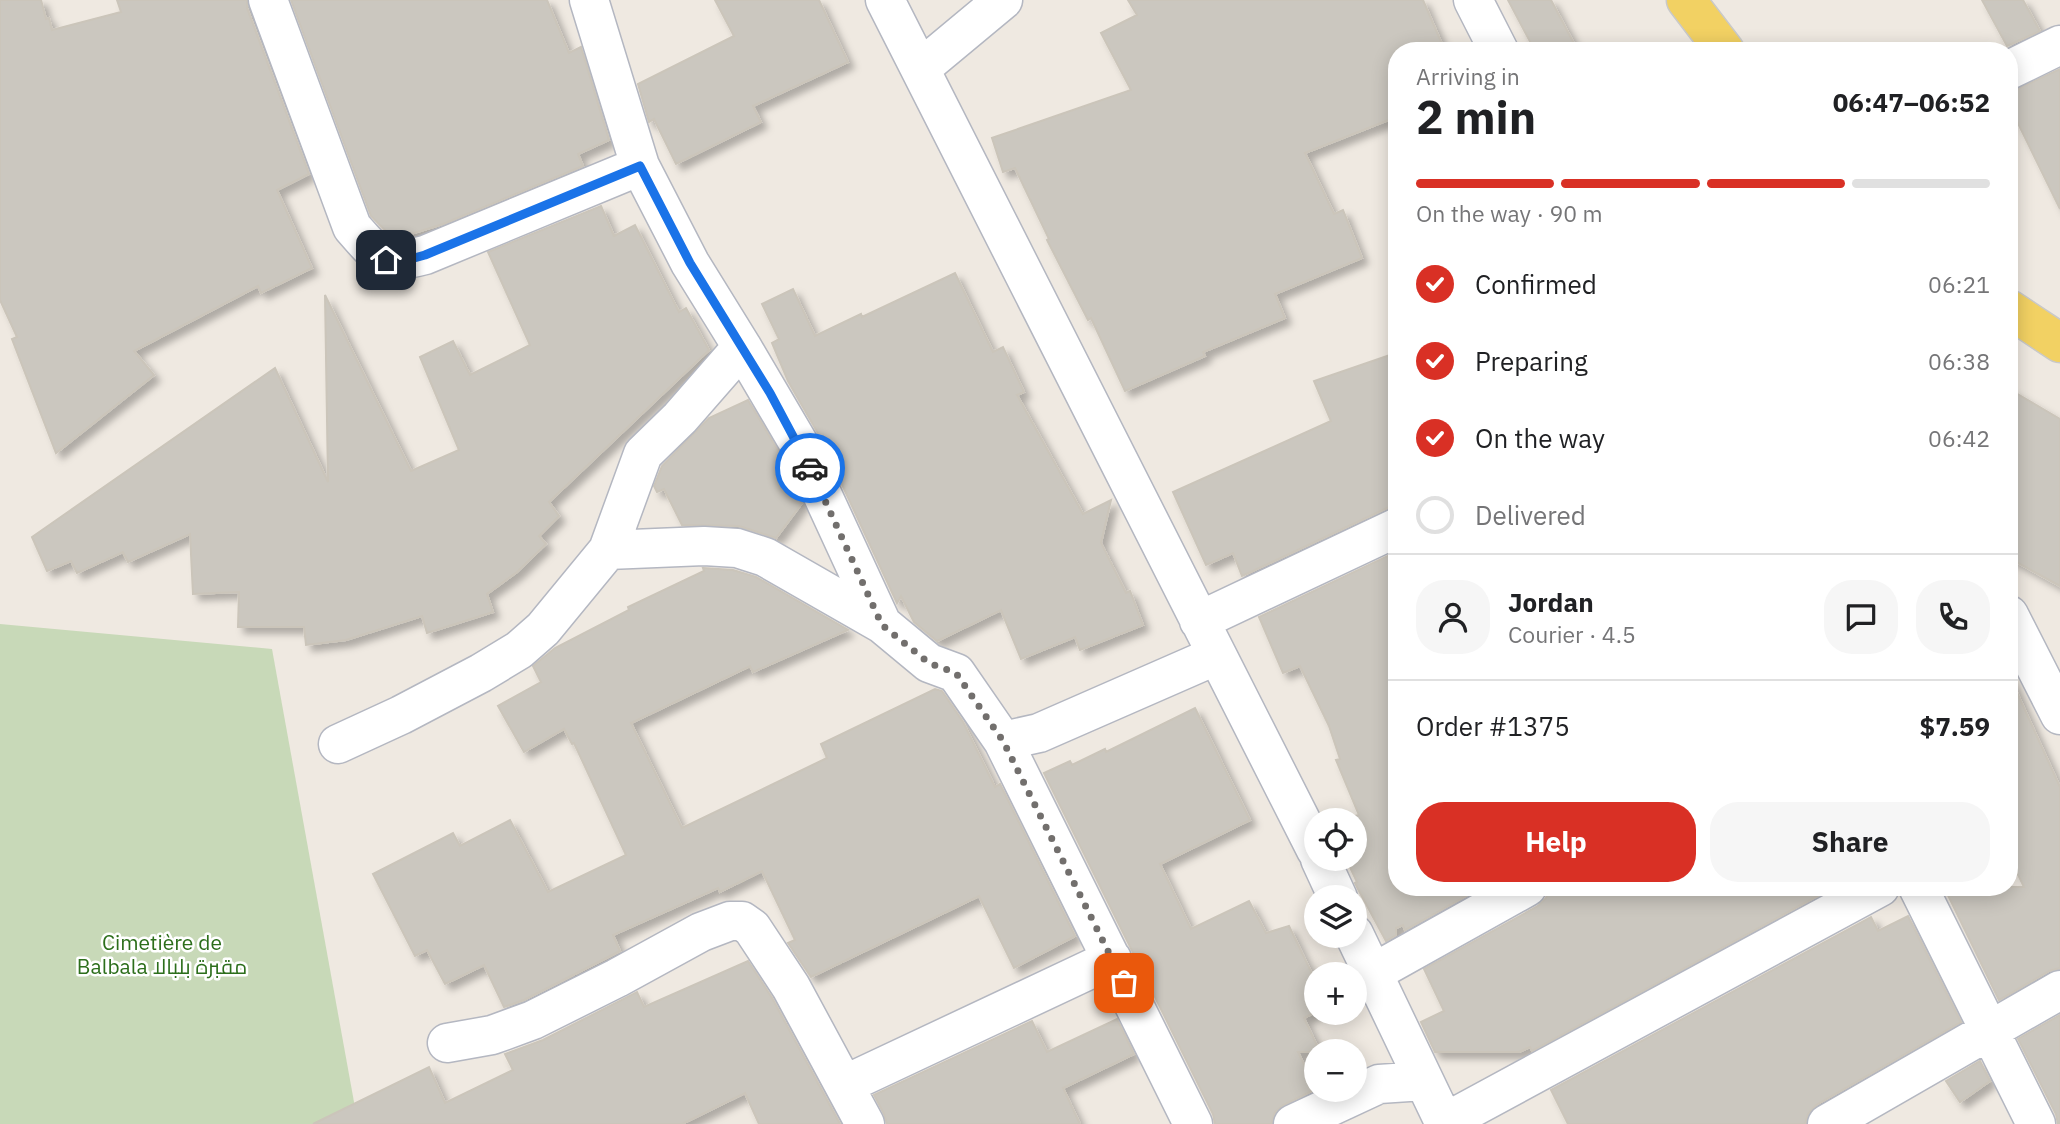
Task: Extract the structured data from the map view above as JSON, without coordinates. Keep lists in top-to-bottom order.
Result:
{
  "parks": ["Cimetière de Balbala مقبرة بلبالا"],
  "page": {
    "heading": ["2 min", "Arriving in", "06:47–06:52"],
    "panel": [
      "Jordan",
      "Courier · 4.5",
      "Order #1375",
      "$7.59"
    ],
    "bar": "On the way · 90 m",
    "list": [
      ["Confirmed", "06:21"],
      ["Preparing", "06:38"],
      ["On the way", "06:42"],
      "Delivered"
    ],
    "buttons": ["Help", "Share"],
    "map_buttons": ["+", "−"]
  }
}
